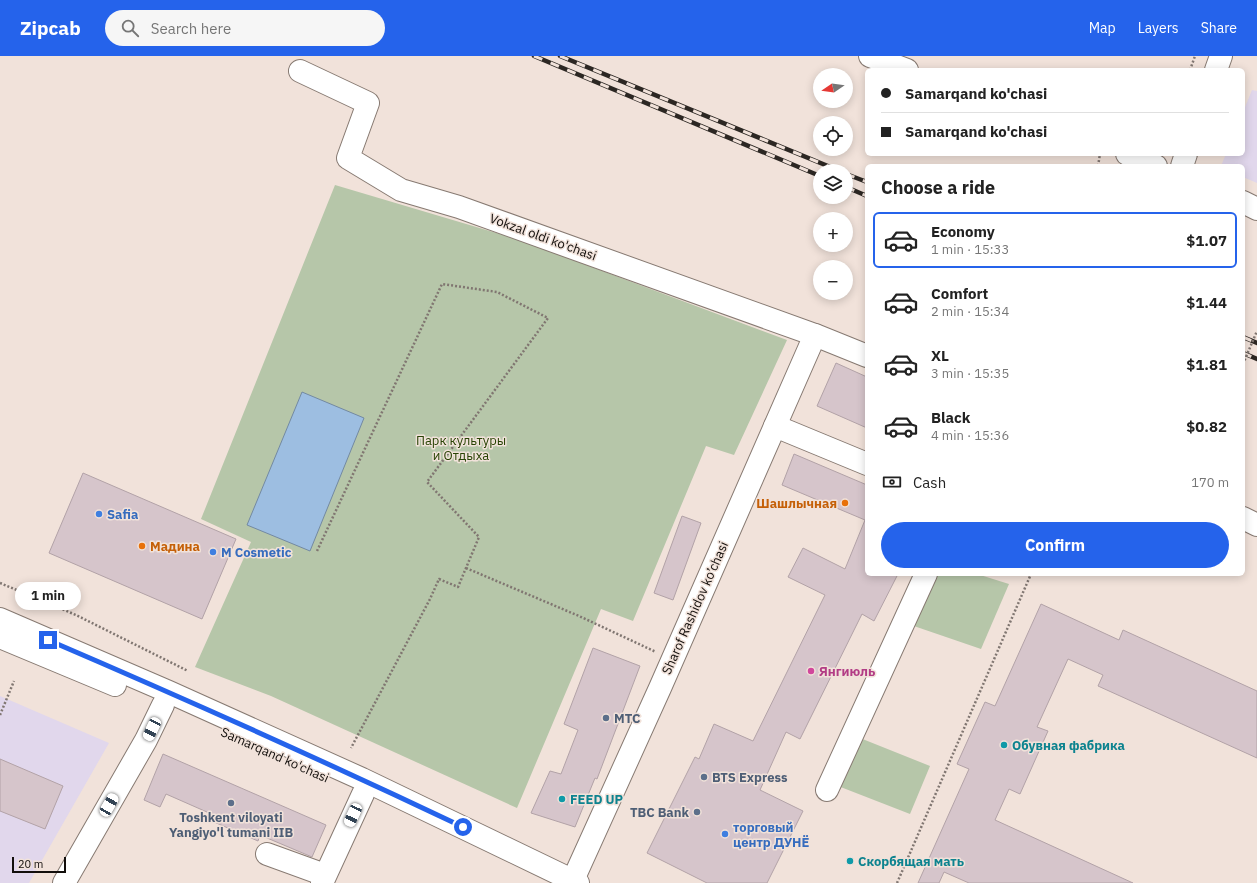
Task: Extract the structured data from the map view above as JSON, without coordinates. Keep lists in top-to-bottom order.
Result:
{
  "streets": {
    "street": ["Vokzal oldi ko'chasi", "Sharof Rashidov ko’chasi", "Samarqand ko'chasi"]
  },
  "crossings": [
    ["Vokzal oldi ko'chasi", "Sharof Rashidov ko’chasi"],
    ["Sharof Rashidov ko’chasi", "Samarqand ko'chasi"]
  ],
  "parks": ["Парк культуры и Отдыха"],
  "places": [
    "Шашлычная",
    "Safia",
    "Мадина",
    "M Cosmetic",
    "Янгиюль",
    "МТС",
    "Обувная фабрика",
    "BTS Express",
    "FEED UP",
    "Toshkent viloyati Yangiyo'l tumani IIB",
    "TBC Bank",
    "торговый центр ДУНЁ",
    "Скорбящая мать"
  ],
  "scale_bar": "20 m",
  "north": "left",
  "page": {
    "header": "Zipcab",
    "search": "Search here",
    "nav": ["Map", "Layers", "Share"],
    "map_buttons": ["+", "−"],
    "banner": ["Samarqand ko'chasi", "Samarqand ko'chasi"],
    "heading": "Choose a ride",
    "list": [
      {
        "name": "Economy",
        "note": "1 min · 15:33",
        "value": "$1.07"
      },
      {
        "name": "Comfort",
        "note": "2 min · 15:34",
        "value": "$1.44"
      },
      {
        "name": "XL",
        "note": "3 min · 15:35",
        "value": "$1.81"
      },
      {
        "name": "Black",
        "note": "4 min · 15:36",
        "value": "$0.82"
      }
    ],
    "pay": ["Cash", "170 m"],
    "buttons": "Confirm",
    "bubble": "1 min",
    "scale": "20 m"
  }
}
